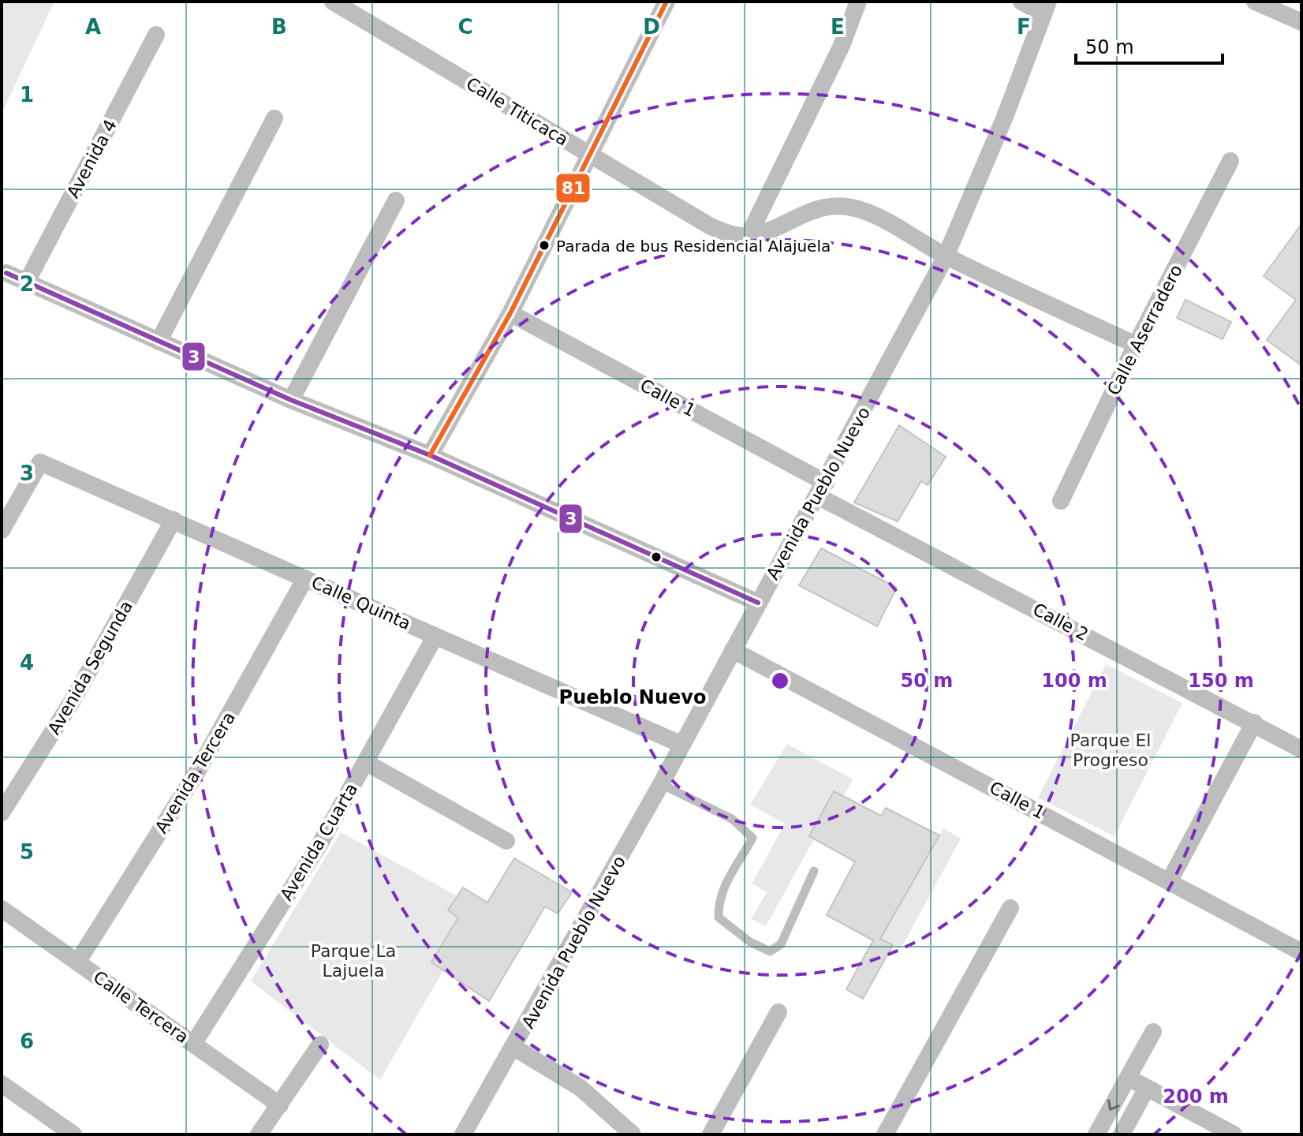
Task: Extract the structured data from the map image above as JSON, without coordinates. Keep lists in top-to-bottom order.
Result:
{
  "streets": {
    "street": [
      "Calle Titicaca",
      "Avenida 4",
      "Calle Aserradero",
      "Calle 1",
      "Avenida Pueblo Nuevo",
      "Calle Quinta",
      "Calle 2",
      "Avenida Segunda",
      "Avenida Tercera",
      "Avenida Cuarta",
      "Calle Tercera"
    ]
  },
  "crossings": [
    ["Calle 1", "Avenida Pueblo Nuevo"],
    ["Calle 1", "Calle 2"],
    ["Avenida Pueblo Nuevo", "Calle Quinta"],
    ["Avenida Pueblo Nuevo", "Calle 2"],
    ["Calle Quinta", "Avenida Segunda"],
    ["Calle Quinta", "Avenida Tercera"],
    ["Calle Quinta", "Avenida Cuarta"],
    ["Avenida Tercera", "Calle Tercera"],
    ["Avenida Cuarta", "Calle Tercera"]
  ],
  "districts": ["Pueblo Nuevo"],
  "parks": ["Parque El Progreso", "Parque La Lajuela"],
  "places": ["Parada de bus Residencial Alajuela"],
  "lines": ["transit line 81", "transit line 3"],
  "scale_bar": "50 m",
  "grid": {
    "columns": [
      "A",
      "B",
      "C",
      "D",
      "E",
      "F"
    ],
    "rows": [
      "1",
      "2",
      "3",
      "4",
      "5",
      "6"
    ]
  },
  "rings": [
    "50 m",
    "100 m",
    "150 m",
    "200 m"
  ]
}
